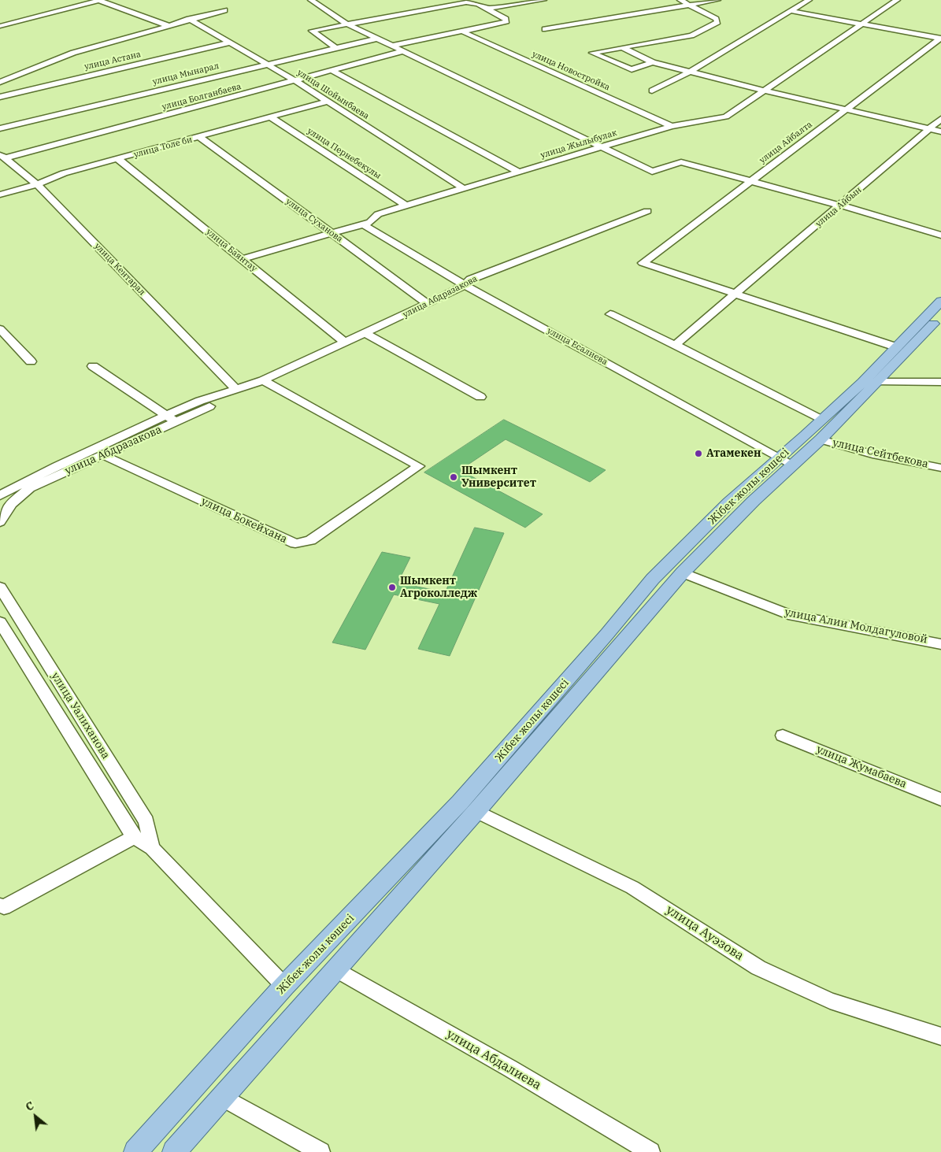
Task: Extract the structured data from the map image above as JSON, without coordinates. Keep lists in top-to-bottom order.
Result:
{
  "streets": {
    "main road": ["Жібек жолы көшесі"],
    "street": [
      "улица Астана",
      "улица Новостройка",
      "улица Мынарал",
      "улица Шойынбаева",
      "улица Болганбаева",
      "улица Айбалта",
      "улица Жылыбулак",
      "улица Толе би",
      "улица Пернебекулы",
      "улица Айбын",
      "улица Суханова",
      "улица Баянтау",
      "улица Кентарал",
      "улица Абдразакова",
      "улица Есалиева",
      "улица Сейтбекова",
      "улица Бокейхана",
      "улица Алии Молдагуловой",
      "улица Уалиханова",
      "улица Жумабаева",
      "улица Ауэзова",
      "улица Абдалиева"
    ]
  },
  "crossings": [
    ["улица Астана", "улица Шойынбаева"],
    ["улица Новостройка", "улица Жылыбулак"],
    ["улица Мынарал", "улица Шойынбаева"],
    ["улица Шойынбаева", "улица Болганбаева"],
    ["улица Шойынбаева", "улица Жылыбулак"],
    ["улица Шойынбаева", "улица Толе би"],
    ["улица Болганбаева", "улица Кентарал"],
    ["улица Айбалта", "улица Айбын"],
    ["улица Жылыбулак", "улица Пернебекулы"],
    ["улица Жылыбулак", "улица Суханова"],
    ["улица Жылыбулак", "улица Баянтау"],
    ["улица Жылыбулак", "улица Есалиева"],
    ["улица Толе би", "улица Пернебекулы"],
    ["улица Толе би", "улица Суханова"],
    ["улица Толе би", "улица Баянтау"],
    ["улица Толе би", "улица Кентарал"],
    ["улица Суханова", "улица Абдразакова"],
    ["улица Баянтау", "улица Абдразакова"],
    ["улица Кентарал", "улица Абдразакова"],
    ["улица Абдразакова", "улица Есалиева"],
    ["улица Абдразакова", "улица Бокейхана"],
    ["улица Есалиева", "Жібек жолы көшесі"],
    ["улица Сейтбекова", "Жібек жолы көшесі"],
    ["Жібек жолы көшесі", "улица Алии Молдагуловой"],
    ["Жібек жолы көшесі", "улица Уалиханова"],
    ["Жібек жолы көшесі", "улица Ауэзова"],
    ["Жібек жолы көшесі", "улица Абдалиева"]
  ],
  "places": ["Атамекен", "Шымкент Университет", "Шымкент Агроколледж"],
  "north": "top left"
}
